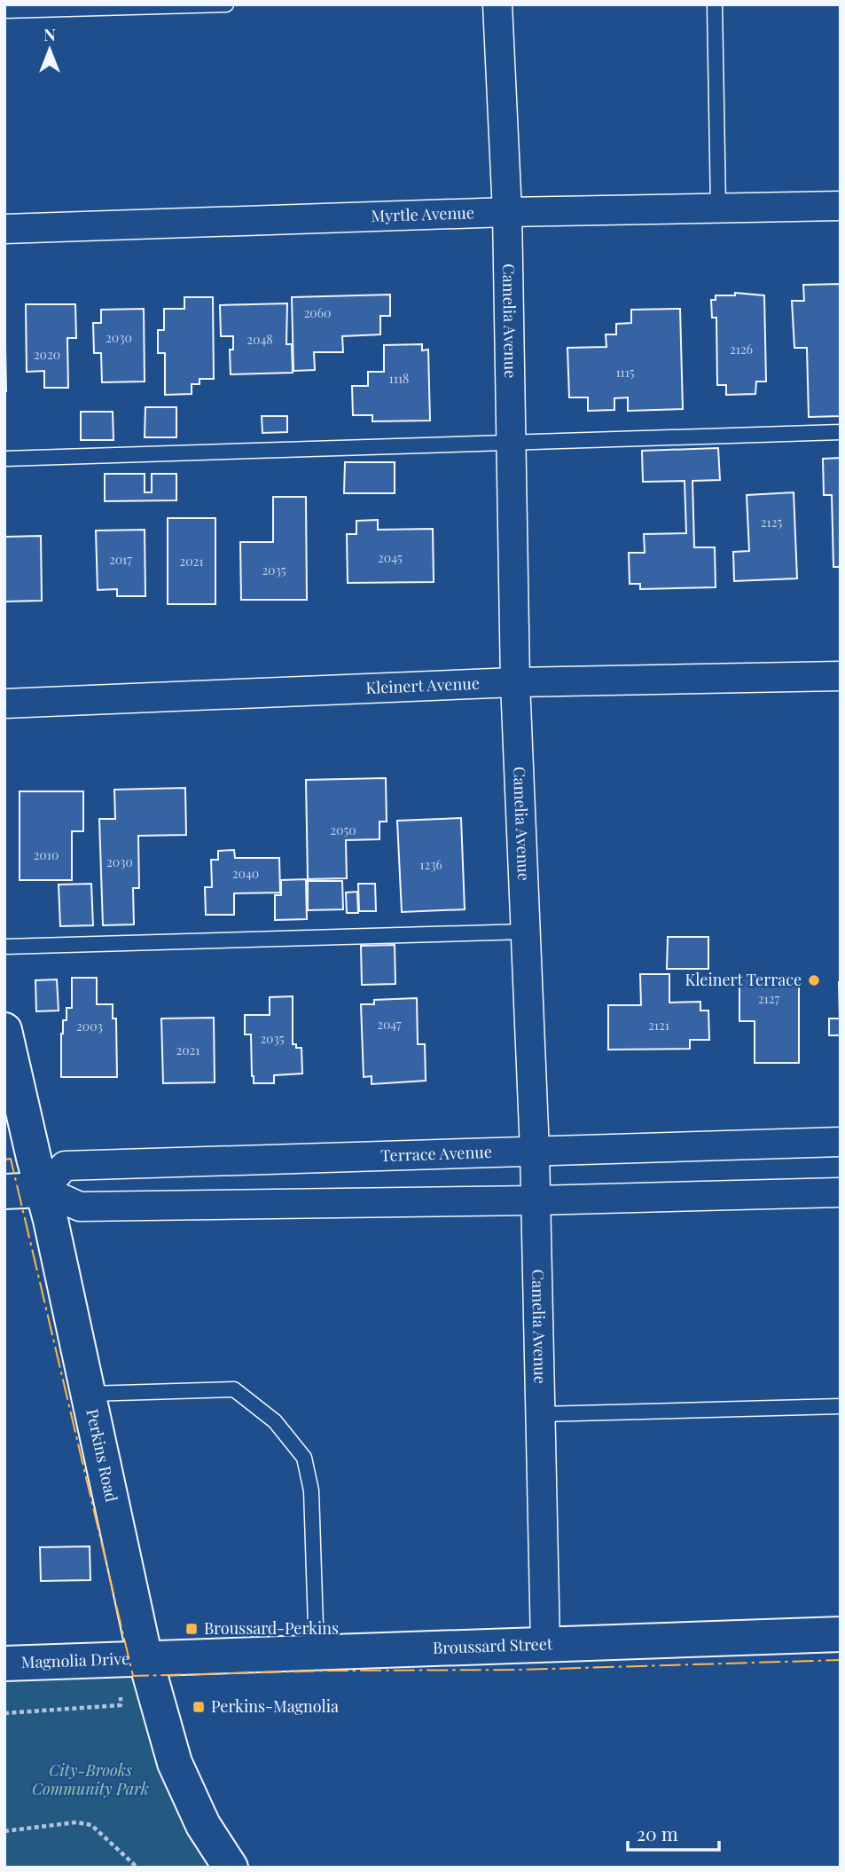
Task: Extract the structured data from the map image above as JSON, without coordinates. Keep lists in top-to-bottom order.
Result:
{
  "streets": {
    "street": [
      "Myrtle Avenue",
      "Camelia Avenue",
      "Kleinert Avenue",
      "Terrace Avenue",
      "Perkins Road",
      "Broussard Street",
      "Magnolia Drive"
    ]
  },
  "crossings": [
    ["Myrtle Avenue", "Camelia Avenue"],
    ["Camelia Avenue", "Kleinert Avenue"],
    ["Camelia Avenue", "Terrace Avenue"],
    ["Camelia Avenue", "Broussard Street"],
    ["Terrace Avenue", "Perkins Road"],
    ["Perkins Road", "Broussard Street"],
    ["Perkins Road", "Magnolia Drive"],
    ["Broussard Street", "Magnolia Drive"]
  ],
  "parks": ["City-Brooks Community Park"],
  "places": {
    "other": ["Kleinert Terrace"],
    "transit": ["Broussard-Perkins", "Perkins-Magnolia"]
  },
  "house_numbers": [
    "2060",
    "2030",
    "2048",
    "2126",
    "2020",
    "1115",
    "1118",
    "2125",
    "2045",
    "2017",
    "2021",
    "2035",
    "2050",
    "2010",
    "2030",
    "1236",
    "2040",
    "2127",
    "2047",
    "2121",
    "2003",
    "2035",
    "2021"
  ],
  "scale_bar": "20 m",
  "north": "top"
}
